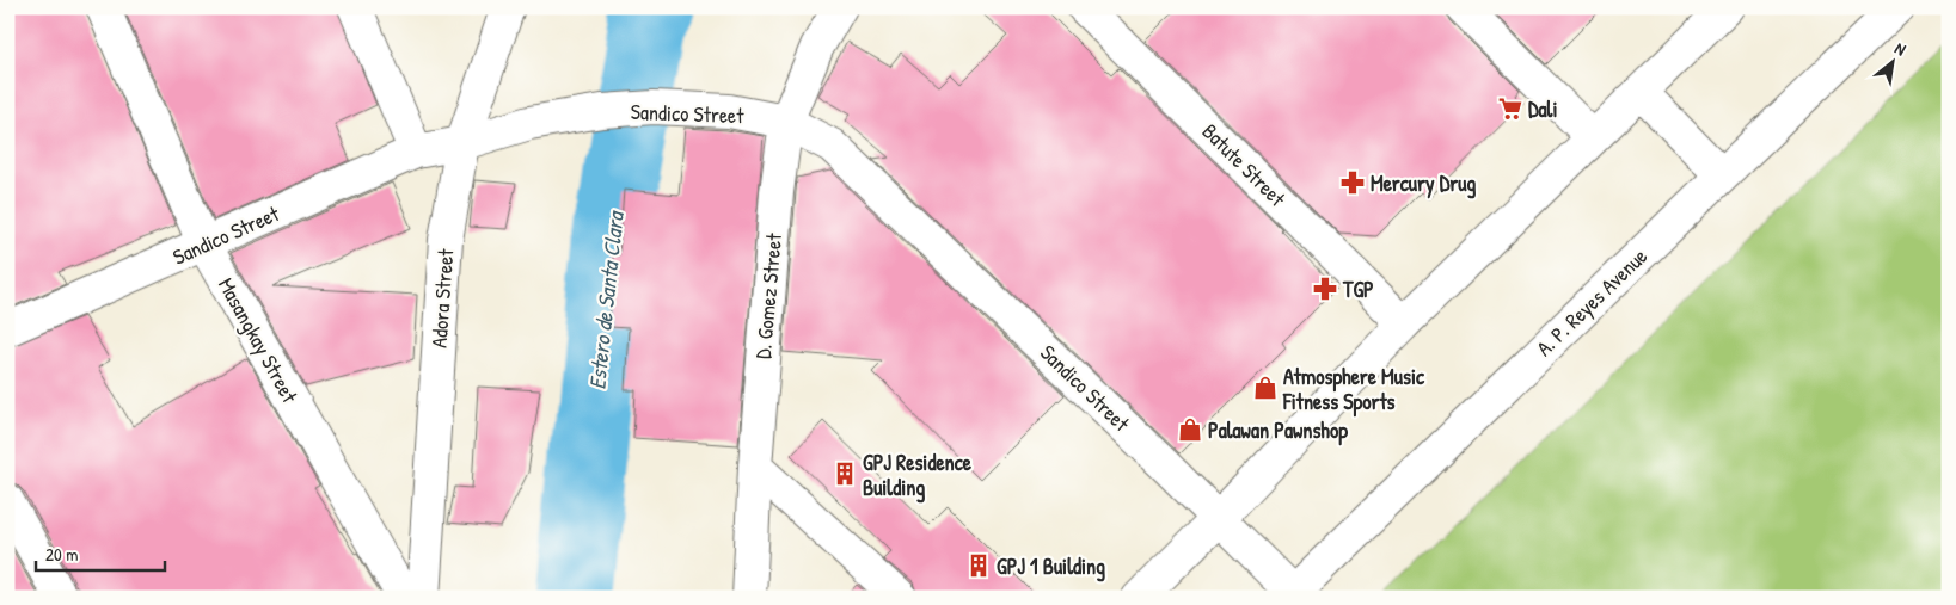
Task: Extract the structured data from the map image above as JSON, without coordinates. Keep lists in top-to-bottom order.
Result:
{
  "streets": {
    "street": [
      "Sandico Street",
      "Batute Street",
      "D. Gomez Street",
      "Adora Street",
      "A. P. Reyes Avenue",
      "Masangkay Street"
    ]
  },
  "crossings": [
    ["Sandico Street", "D. Gomez Street"],
    ["Sandico Street", "Adora Street"],
    ["Sandico Street", "A. P. Reyes Avenue"],
    ["Sandico Street", "Masangkay Street"]
  ],
  "water": ["Estero de Santa Clara"],
  "places": {
    "supermarket": ["Dali"],
    "pharmacy": ["Mercury Drug", "TGP"],
    "shop": ["Atmosphere Music Fitness Sports", "Palawan Pawnshop"],
    "building": ["GPJ Residence Building", "GPJ 1 Building"]
  },
  "scale_bar": "20 m",
  "north": "top right"
}
